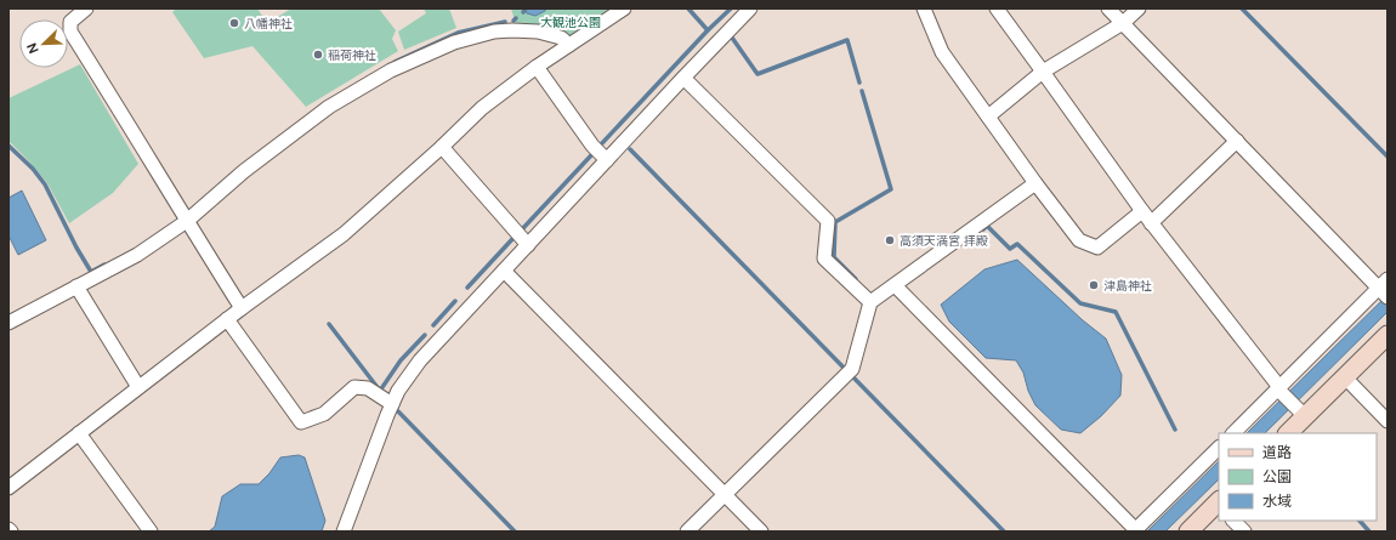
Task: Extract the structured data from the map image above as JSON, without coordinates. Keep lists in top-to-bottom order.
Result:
{
  "parks": ["大観池公園"],
  "places": [
    "八幡神社",
    "稲荷神社",
    "高須天満宮 拝殿",
    "津島神社"
  ],
  "legend": ["道路", "公園", "水域"],
  "north": "bottom left"
}
